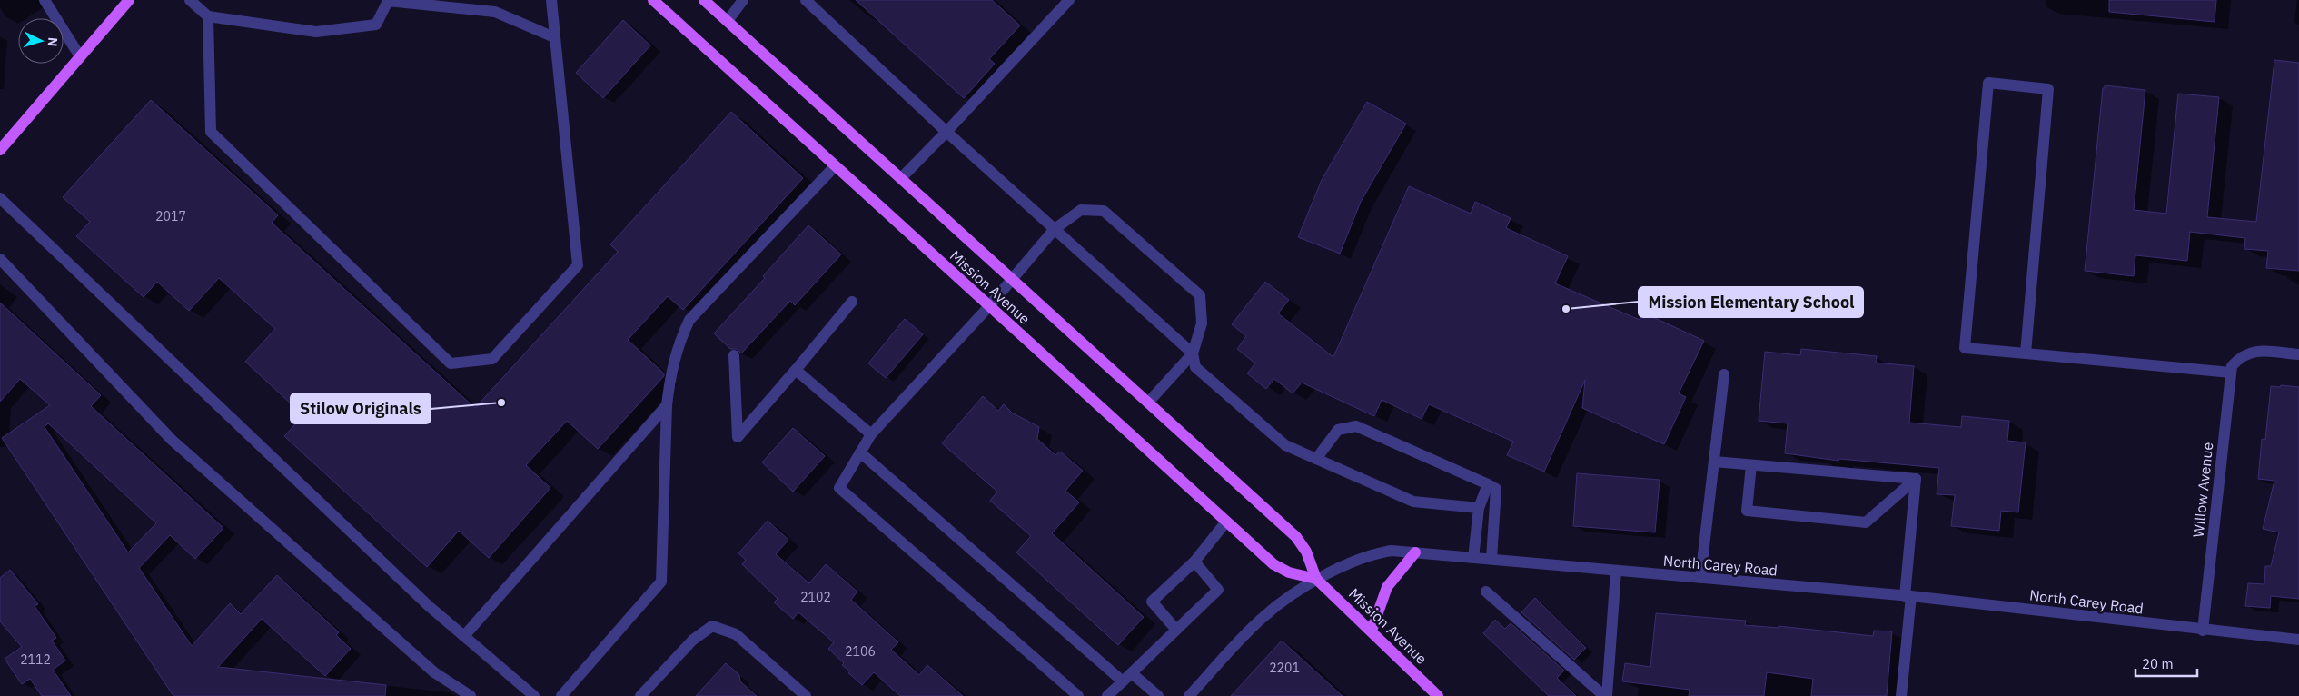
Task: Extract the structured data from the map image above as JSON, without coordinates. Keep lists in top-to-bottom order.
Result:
{
  "streets": {
    "main road": ["Mission Avenue"],
    "street": ["Willow Avenue", "North Carey Road"]
  },
  "crossings": [
    ["Mission Avenue", "North Carey Road"],
    ["Willow Avenue", "North Carey Road"]
  ],
  "places": ["Mission Elementary School", "Stilow Originals"],
  "house_numbers": [
    "2017",
    "2102",
    "2106",
    "2112",
    "2201"
  ],
  "scale_bar": "20 m",
  "north": "right"
}
